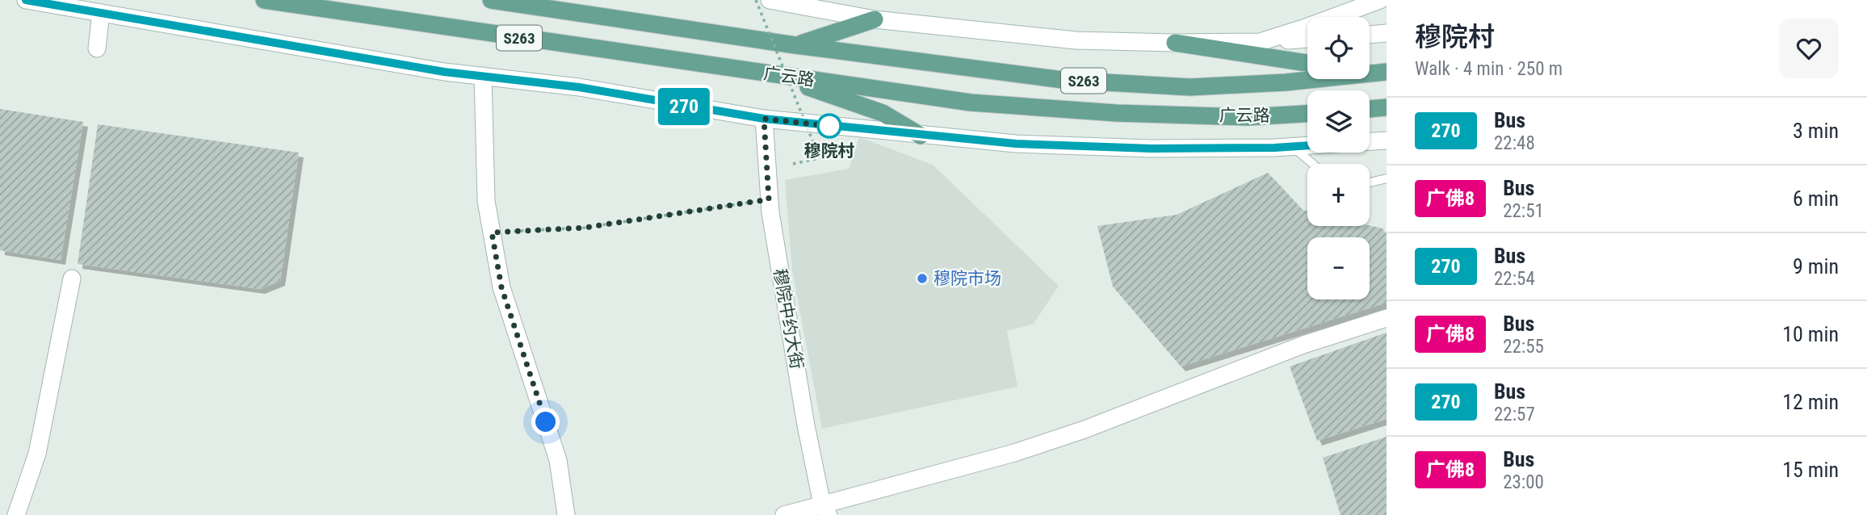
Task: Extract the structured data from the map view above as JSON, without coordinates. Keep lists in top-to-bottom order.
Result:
{
  "streets": {
    "main road": ["S263", "广云路", "穆院中约大街"]
  },
  "crossings": [
    ["广云路", "穆院中约大街"]
  ],
  "places": ["穆院村", "穆院市场"],
  "lines": ["bus line 270"],
  "page": {
    "on_map": "270",
    "heading": ["穆院村", "Walk · 4 min · 250 m"],
    "map_buttons": ["+", "−"],
    "list": [
      {
        "mark": "270",
        "name": "Bus",
        "note": "22:48",
        "value": "3 min"
      },
      {
        "mark": "广佛8",
        "name": "Bus",
        "note": "22:51",
        "value": "6 min"
      },
      {
        "mark": "270",
        "name": "Bus",
        "note": "22:54",
        "value": "9 min"
      },
      {
        "mark": "广佛8",
        "name": "Bus",
        "note": "22:55",
        "value": "10 min"
      },
      {
        "mark": "270",
        "name": "Bus",
        "note": "22:57",
        "value": "12 min"
      },
      {
        "mark": "广佛8",
        "name": "Bus",
        "note": "23:00",
        "value": "15 min"
      }
    ]
  }
}
